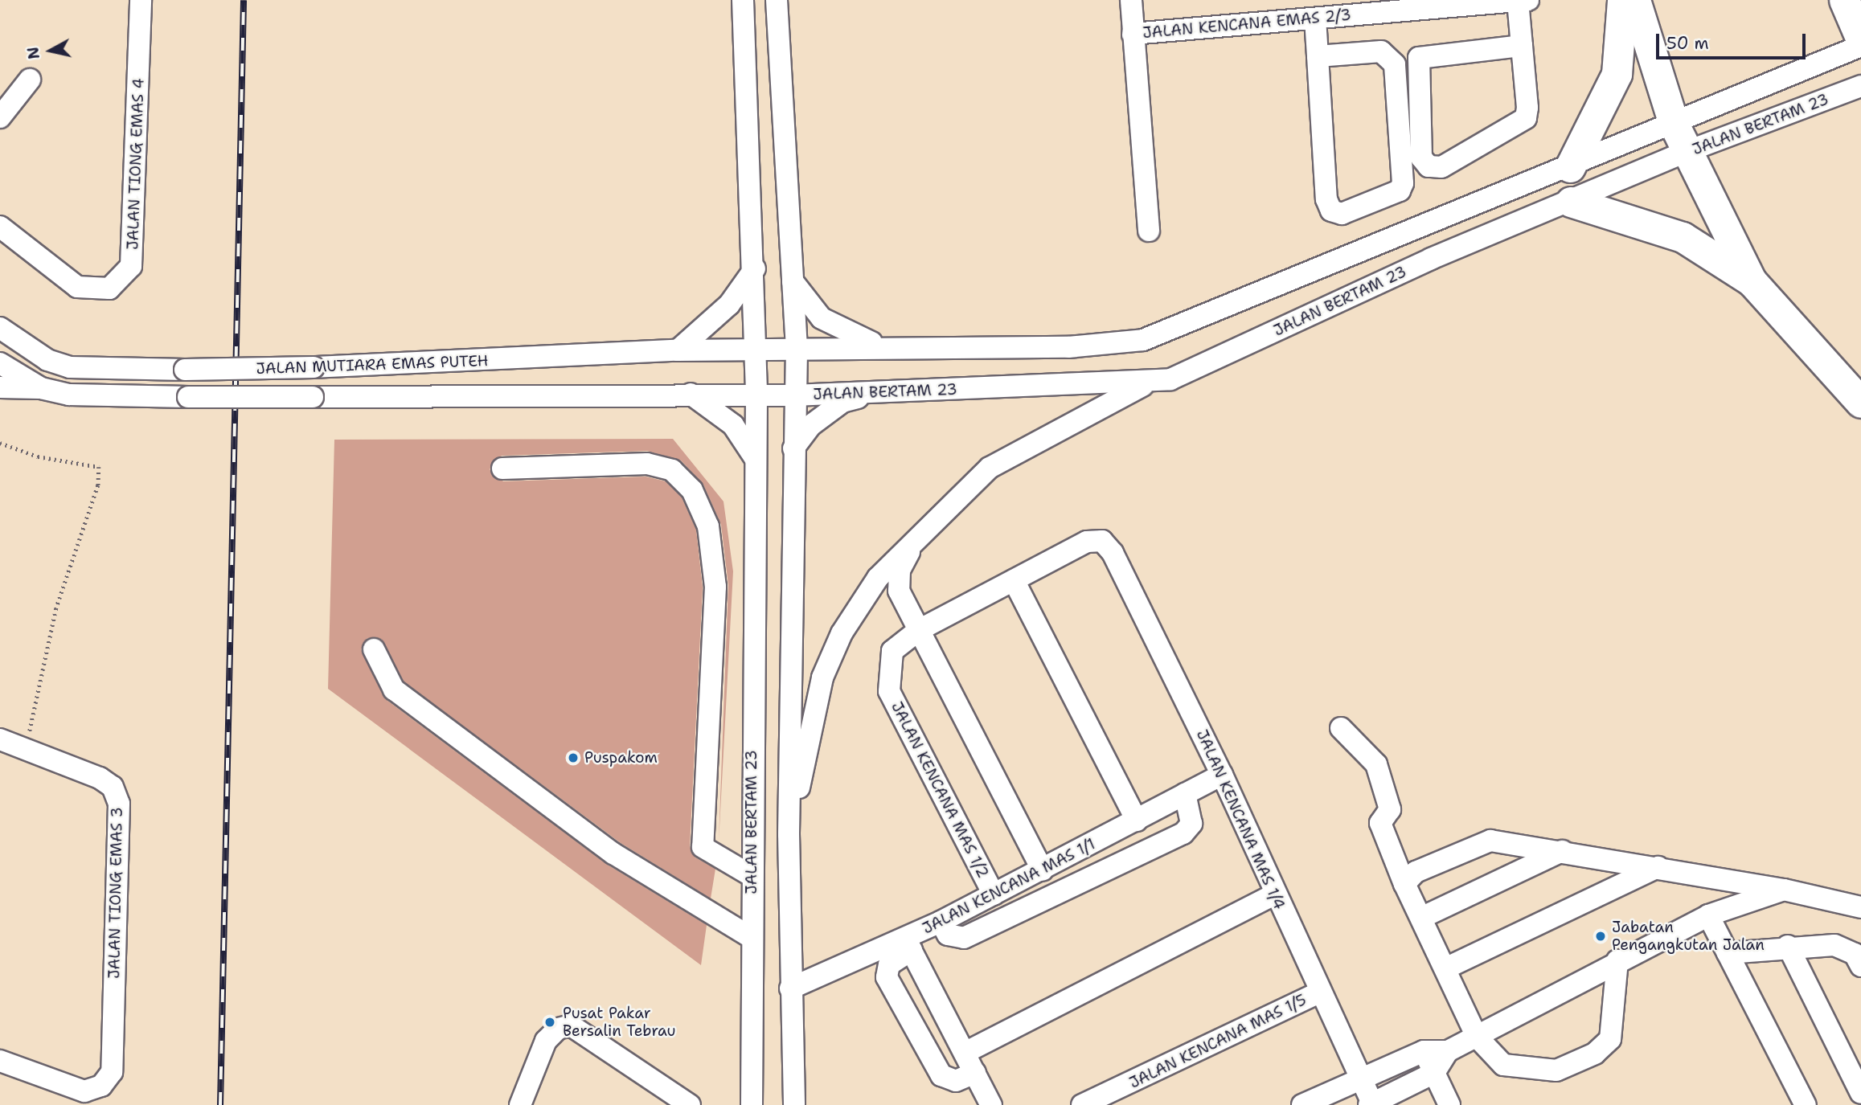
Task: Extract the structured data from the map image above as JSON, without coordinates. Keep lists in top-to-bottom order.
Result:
{
  "streets": {
    "street": [
      "JALAN KENCANA EMAS 2/3",
      "JALAN BERTAM 23",
      "JALAN TIONG EMAS 4",
      "JALAN MUTIARA EMAS PUTEH",
      "JALAN KENCANA MAS 1/2",
      "JALAN KENCANA MAS 1/4",
      "JALAN KENCANA MAS 1/1",
      "JALAN TIONG EMAS 3",
      "JALAN KENCANA MAS 1/5"
    ]
  },
  "crossings": [
    ["JALAN BERTAM 23", "JALAN MUTIARA EMAS PUTEH"],
    ["JALAN BERTAM 23", "JALAN KENCANA MAS 1/1"],
    ["JALAN KENCANA MAS 1/2", "JALAN KENCANA MAS 1/4"],
    ["JALAN KENCANA MAS 1/2", "JALAN KENCANA MAS 1/1"],
    ["JALAN KENCANA MAS 1/4", "JALAN KENCANA MAS 1/1"],
    ["JALAN KENCANA MAS 1/4", "JALAN KENCANA MAS 1/5"]
  ],
  "places": ["Puspakom", "Jabatan Pengangkutan Jalan", "Pusat Pakar Bersalin Tebrau"],
  "scale_bar": "50 m",
  "north": "left"
}
